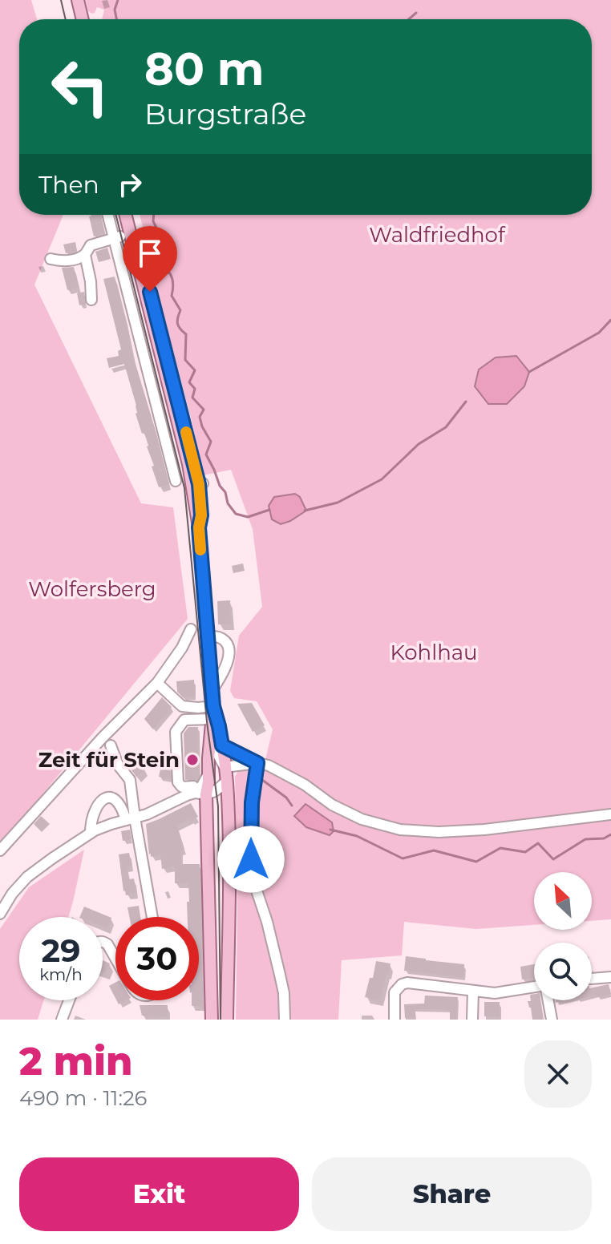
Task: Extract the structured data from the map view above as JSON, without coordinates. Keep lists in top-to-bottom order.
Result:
{
  "parks": ["Waldfriedhof", "Wolfersberg", "Kohlhau"],
  "places": ["Zeit für Stein"],
  "north": "top left",
  "page": {
    "turn": ["80 m", "Burgstraße"],
    "then": "Then",
    "speed": "29 km/h",
    "limit": "30",
    "heading": ["2 min", "490 m · 11:26"],
    "buttons": ["Exit", "Share"]
  }
}
